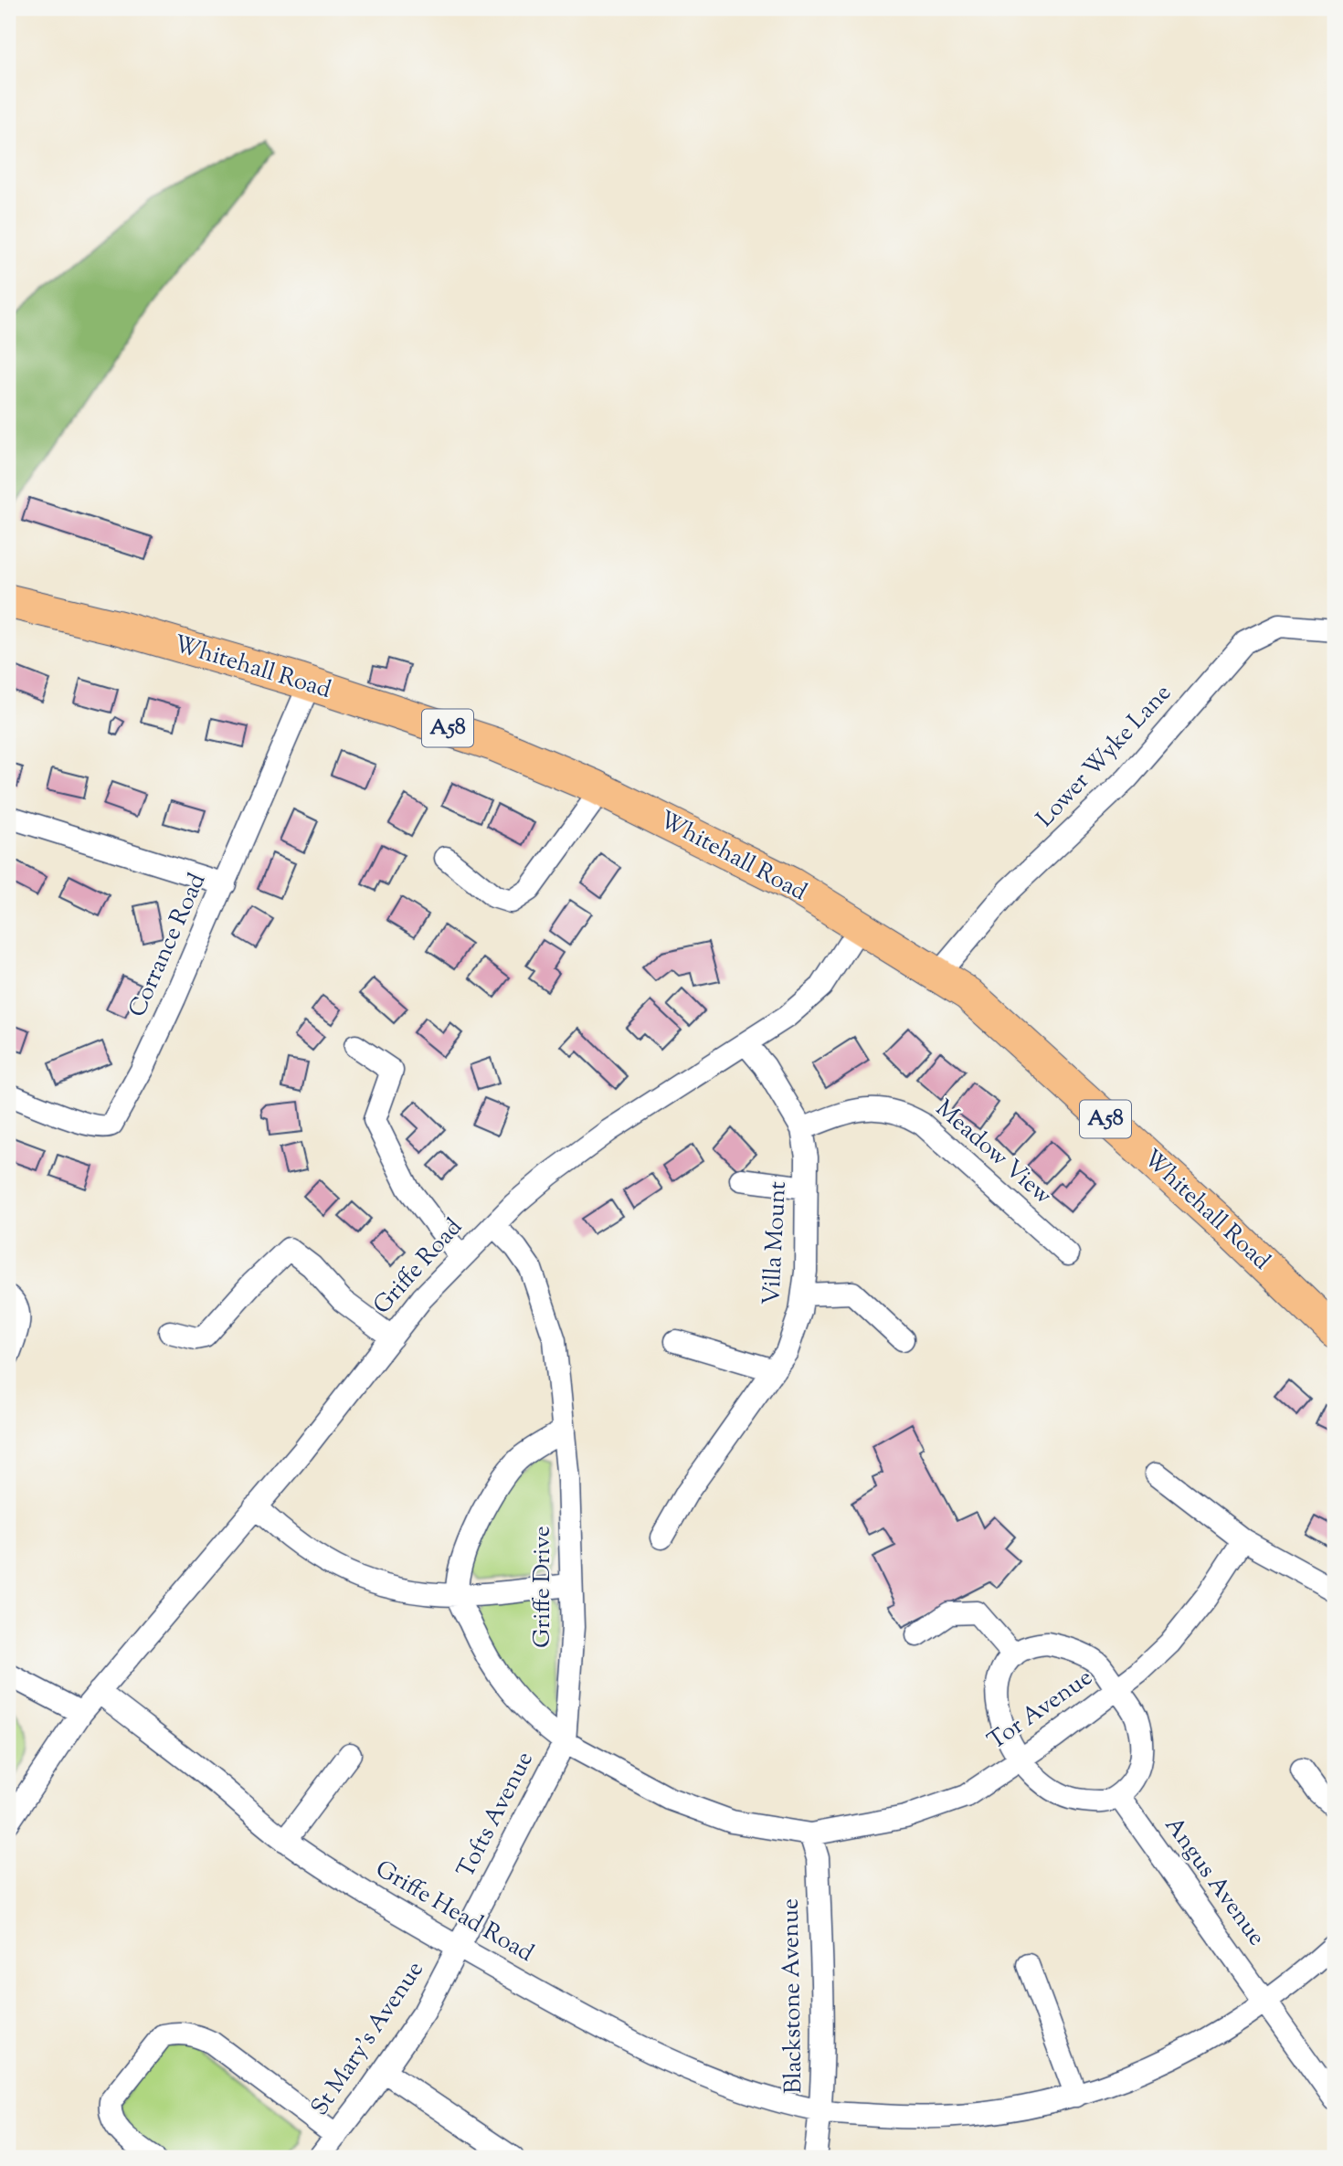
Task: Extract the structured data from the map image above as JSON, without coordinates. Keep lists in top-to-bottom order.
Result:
{
  "streets": {
    "highway": ["Whitehall Road", "A58"],
    "street": [
      "Lower Wyke Lane",
      "Corrance Road",
      "Meadow View",
      "Villa Mount",
      "Griffe Road",
      "Griffe Drive",
      "Tor Avenue",
      "Tofts Avenue",
      "Angus Avenue",
      "Griffe Head Road",
      "Blackstone Avenue",
      "St Mary's Avenue"
    ]
  },
  "crossings": [
    ["Whitehall Road", "Lower Wyke Lane"],
    ["Whitehall Road", "Corrance Road"],
    ["Whitehall Road", "Griffe Road"],
    ["Meadow View", "Villa Mount"],
    ["Villa Mount", "Griffe Road"],
    ["Griffe Road", "Griffe Drive"],
    ["Griffe Road", "Griffe Head Road"],
    ["Griffe Drive", "Tofts Avenue"],
    ["Tor Avenue", "Blackstone Avenue"],
    ["Tofts Avenue", "Griffe Head Road"],
    ["Tofts Avenue", "St Mary's Avenue"],
    ["Angus Avenue", "Griffe Head Road"],
    ["Griffe Head Road", "Blackstone Avenue"],
    ["Griffe Head Road", "St Mary's Avenue"]
  ]
}
